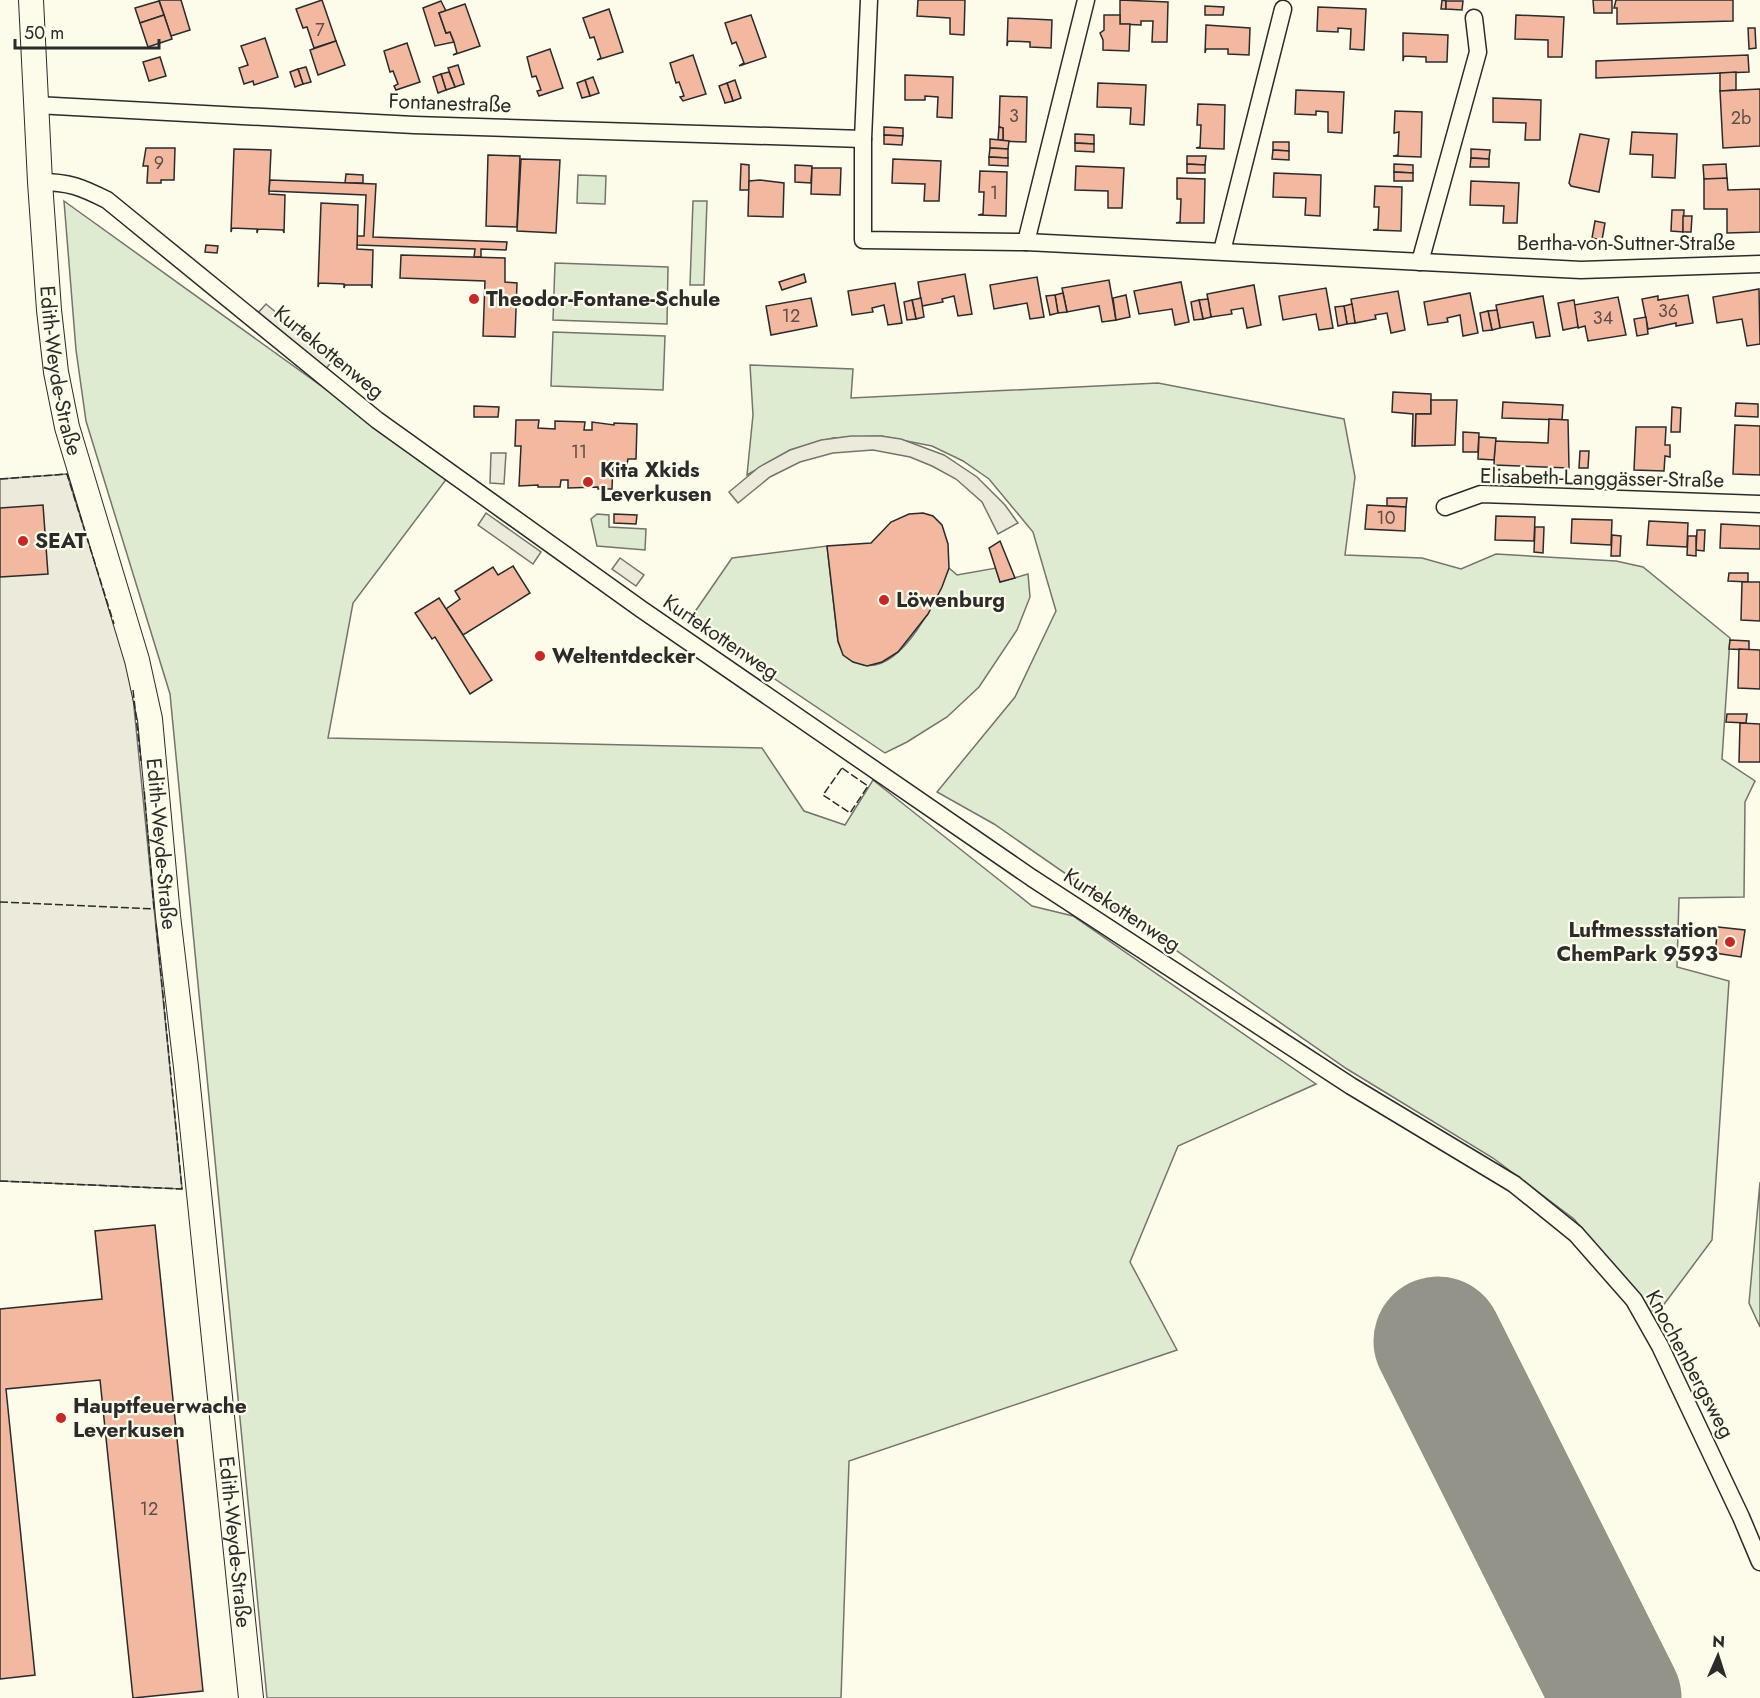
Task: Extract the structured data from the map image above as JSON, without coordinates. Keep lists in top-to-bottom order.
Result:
{
  "streets": {
    "street": [
      "Fontanestraße",
      "Bertha-von-Suttner-Straße",
      "Kurtekottenweg",
      "Edith-Weyde-Straße",
      "Elisabeth-Langgässer-Straße",
      "Knochenbergsweg"
    ]
  },
  "crossings": [
    ["Fontanestraße", "Bertha-von-Suttner-Straße"],
    ["Fontanestraße", "Edith-Weyde-Straße"],
    ["Kurtekottenweg", "Edith-Weyde-Straße"],
    ["Kurtekottenweg", "Knochenbergsweg"]
  ],
  "places": [
    "Theodor-Fontane-Schule",
    "Kita Xkids Leverkusen",
    "SEAT",
    "Löwenburg",
    "Weltentdecker",
    "Luftmessstation ChemPark 9593",
    "Hauptfeuerwache Leverkusen"
  ],
  "house_numbers": [
    "7",
    "3",
    "2b",
    "9",
    "1",
    "36",
    "12",
    "34",
    "11",
    "10",
    "12"
  ],
  "scale_bar": "50 m",
  "north": "top"
}
